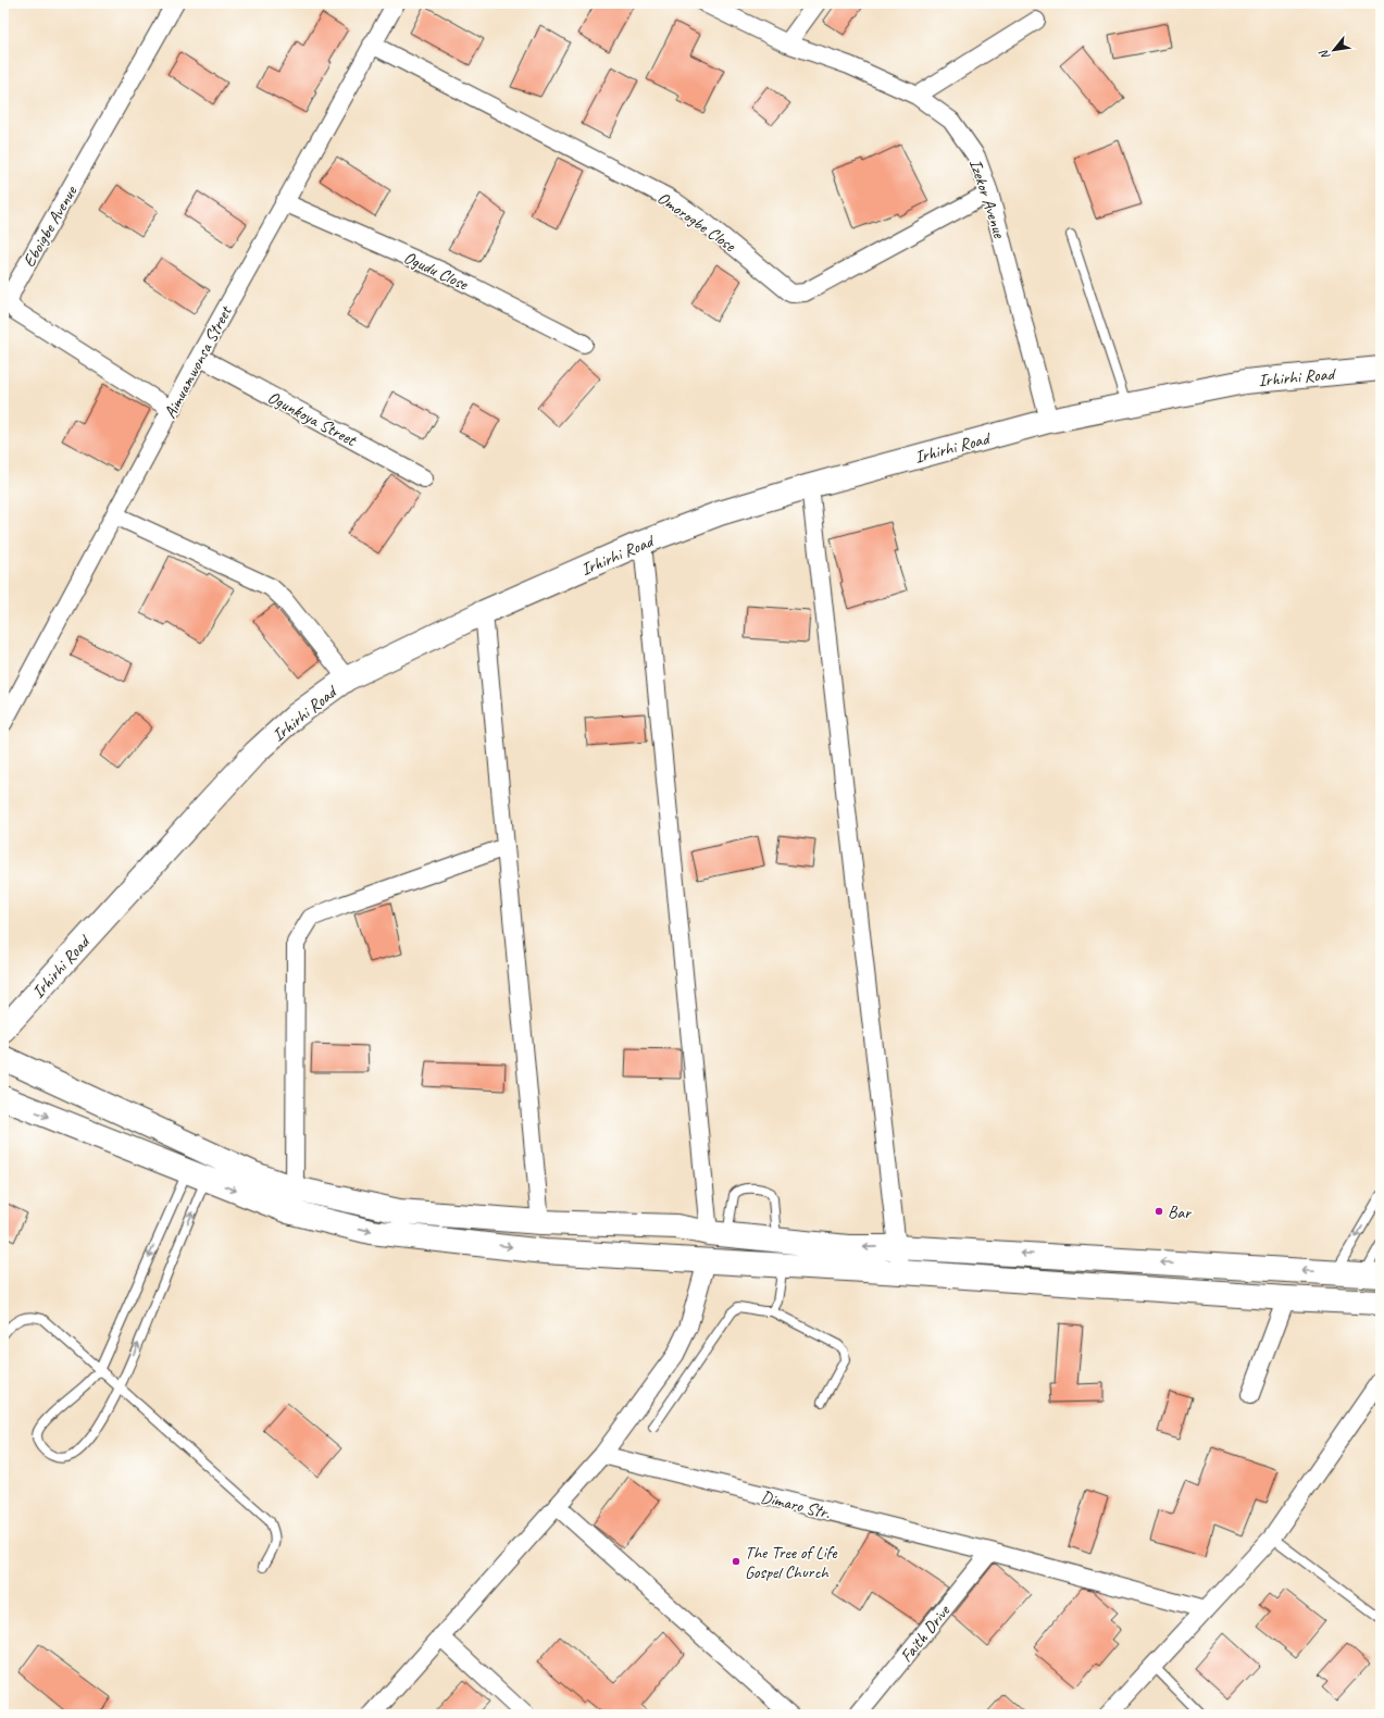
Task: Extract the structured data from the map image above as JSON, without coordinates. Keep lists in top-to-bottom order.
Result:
{
  "streets": {
    "main road": ["Irhirhi Road"],
    "street": [
      "Izekor Avenue",
      "Omorogbe Close",
      "Eboigbe Avenue",
      "Ogudu Close",
      "Aimuamwonsa Street",
      "Ogunkoya Street",
      "Dimaro Str.",
      "Faith Drive"
    ]
  },
  "crossings": [
    ["Izekor Avenue", "Omorogbe Close"],
    ["Izekor Avenue", "Irhirhi Road"],
    ["Omorogbe Close", "Aimuamwonsa Street"],
    ["Eboigbe Avenue", "Aimuamwonsa Street"],
    ["Ogudu Close", "Aimuamwonsa Street"],
    ["Aimuamwonsa Street", "Ogunkoya Street"],
    ["Dimaro Str.", "Faith Drive"]
  ],
  "places": ["Bar", "The Tree of Life Gospel Church"],
  "north": "bottom left"
}
